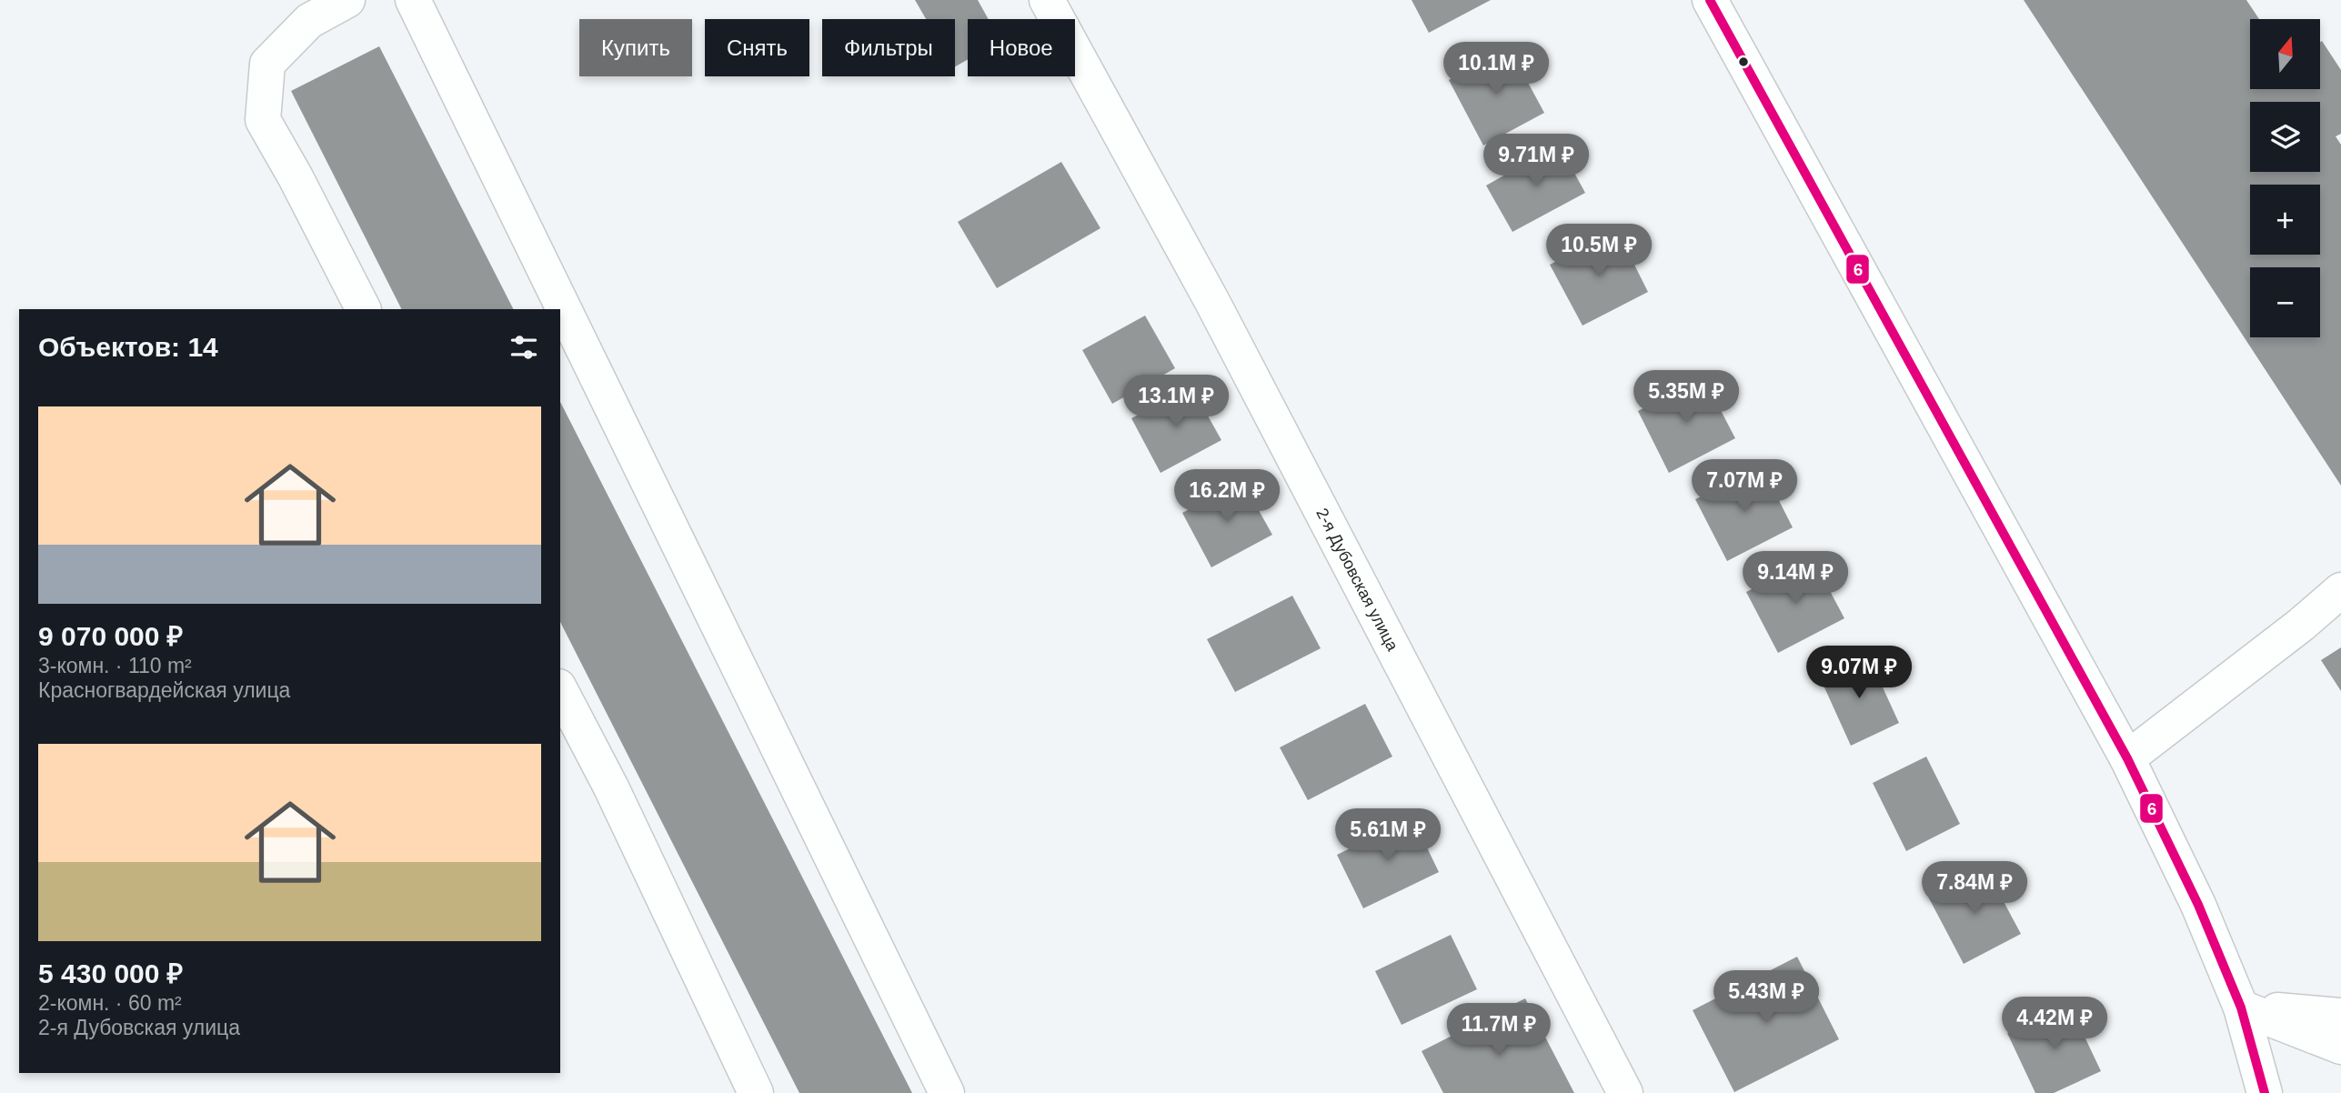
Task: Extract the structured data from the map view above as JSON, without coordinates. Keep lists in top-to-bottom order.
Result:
{
  "streets": {
    "street": ["2-я Дубовская улица"]
  },
  "lines": ["transit line 6"],
  "north": "top",
  "page": {
    "map_buttons": ["+", "−"],
    "chip": [
      "Купить",
      "Снять",
      "Фильтры",
      "Новое"
    ],
    "price": [
      "10.1M ₽",
      "9.71M ₽",
      "10.5M ₽",
      "5.35M ₽",
      "13.1M ₽",
      "7.07M ₽",
      "16.2M ₽",
      "9.14M ₽",
      "9.07M ₽",
      "5.61M ₽",
      "7.84M ₽",
      "5.43M ₽",
      "4.42M ₽",
      "11.7M ₽"
    ],
    "heading": "Объектов: 14",
    "list": [
      {
        "name": "9 070 000 ₽",
        "note": "3-комн. · 110 m² · Красногвардейская улица"
      },
      {
        "name": "5 430 000 ₽",
        "note": "2-комн. · 60 m² · 2-я Дубовская улица"
      }
    ]
  }
}
